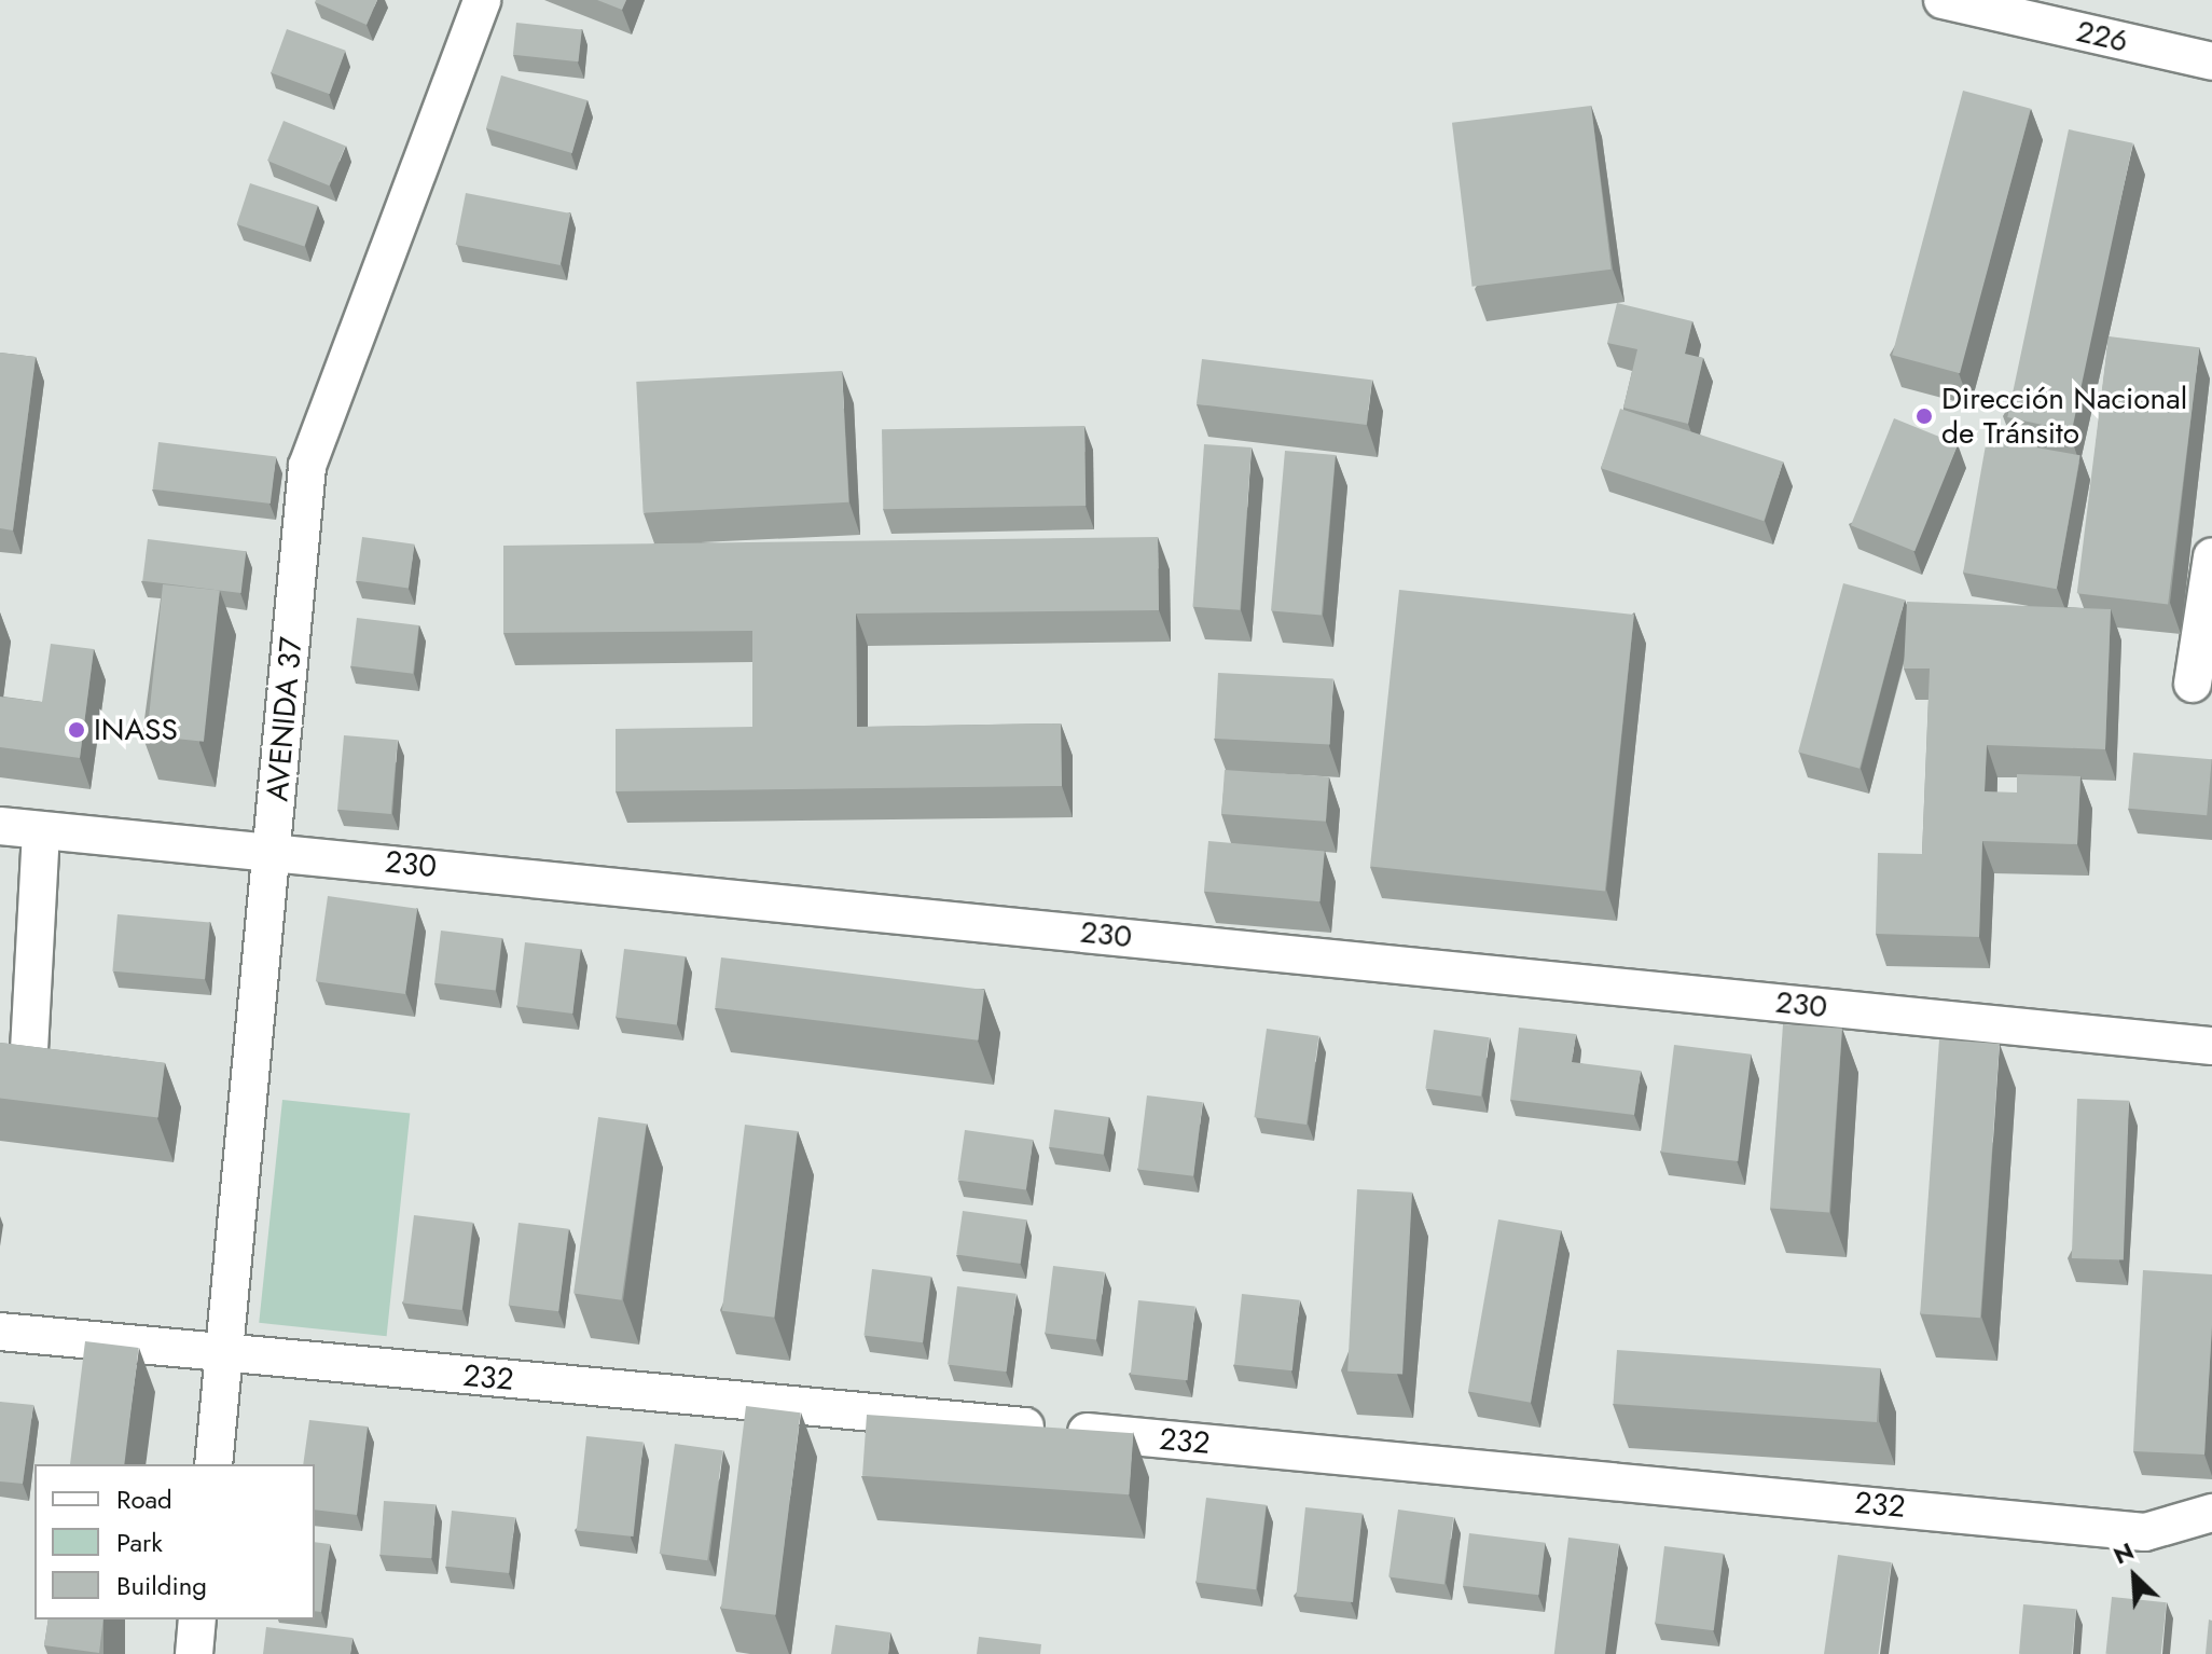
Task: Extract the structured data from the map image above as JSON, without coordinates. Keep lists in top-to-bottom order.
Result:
{
  "streets": {
    "street": [
      "226",
      "AVENIDA 37",
      "230",
      "232"
    ]
  },
  "crossings": [
    ["AVENIDA 37", "230"],
    ["AVENIDA 37", "232"]
  ],
  "places": ["Dirección Nacional de Tránsito", "INASS"],
  "legend": ["Road", "Park", "Building"],
  "north": "top left"
}
